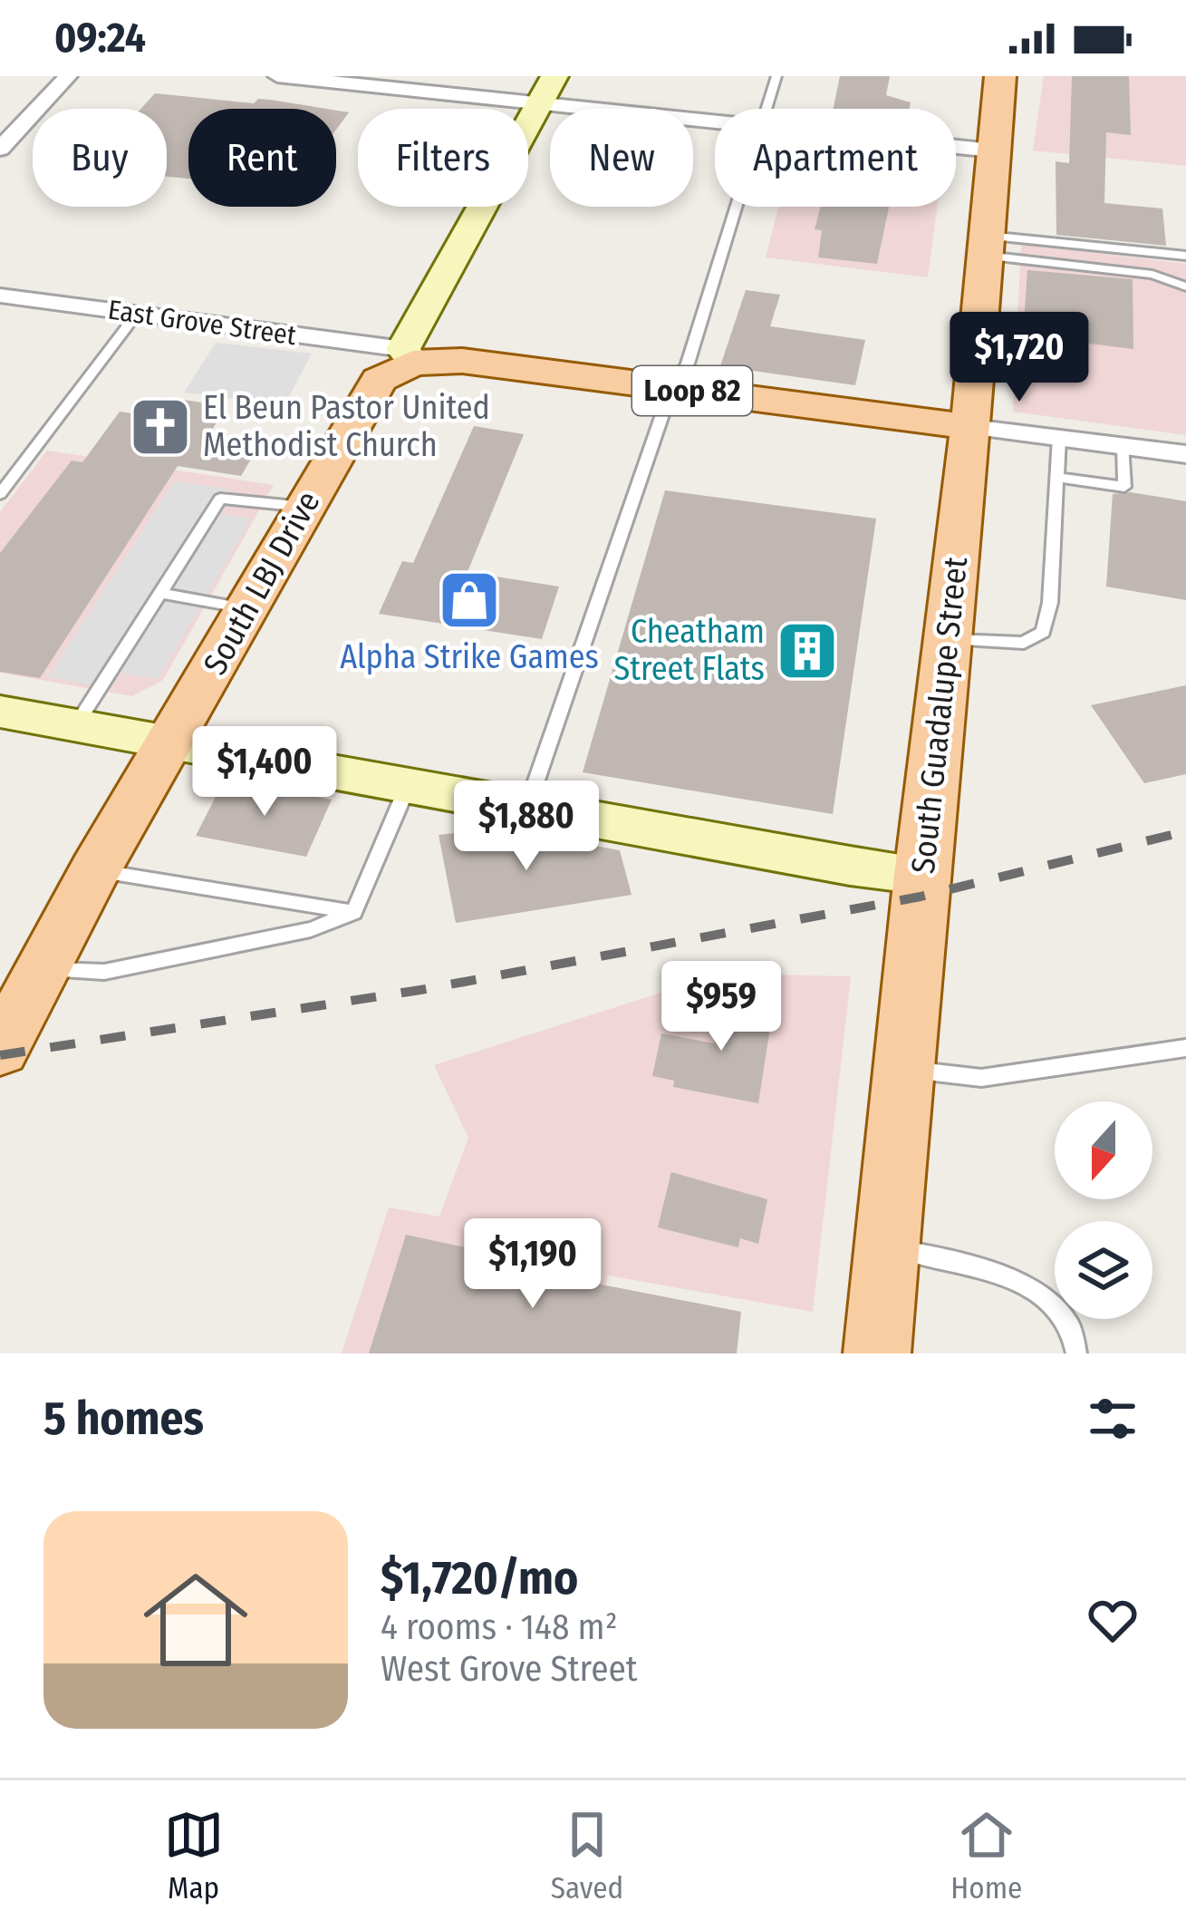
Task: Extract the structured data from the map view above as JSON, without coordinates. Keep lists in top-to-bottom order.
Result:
{
  "streets": {
    "main road": [
      "East Grove Street",
      "Loop 82",
      "South LBJ Drive",
      "South Guadalupe Street"
    ]
  },
  "crossings": [
    ["East Grove Street", "South LBJ Drive"],
    ["East Grove Street", "South Guadalupe Street"]
  ],
  "places": {
    "church": ["El Beun Pastor United Methodist Church"],
    "shop": ["Alpha Strike Games"],
    "building": ["Cheatham Street Flats"]
  },
  "north": "bottom",
  "page": {
    "status": "09:24",
    "chip": [
      "Buy",
      "Rent",
      "Filters",
      "New",
      "Apartment"
    ],
    "price": [
      "$1,720",
      "$1,400",
      "$1,880",
      "$959",
      "$1,190"
    ],
    "heading": "5 homes",
    "list": [
      {
        "name": "$1,720/mo",
        "note": "4 rooms · 148 m² · West Grove Street"
      }
    ],
    "tabs": ["Map", "Saved", "Home"]
  }
}
